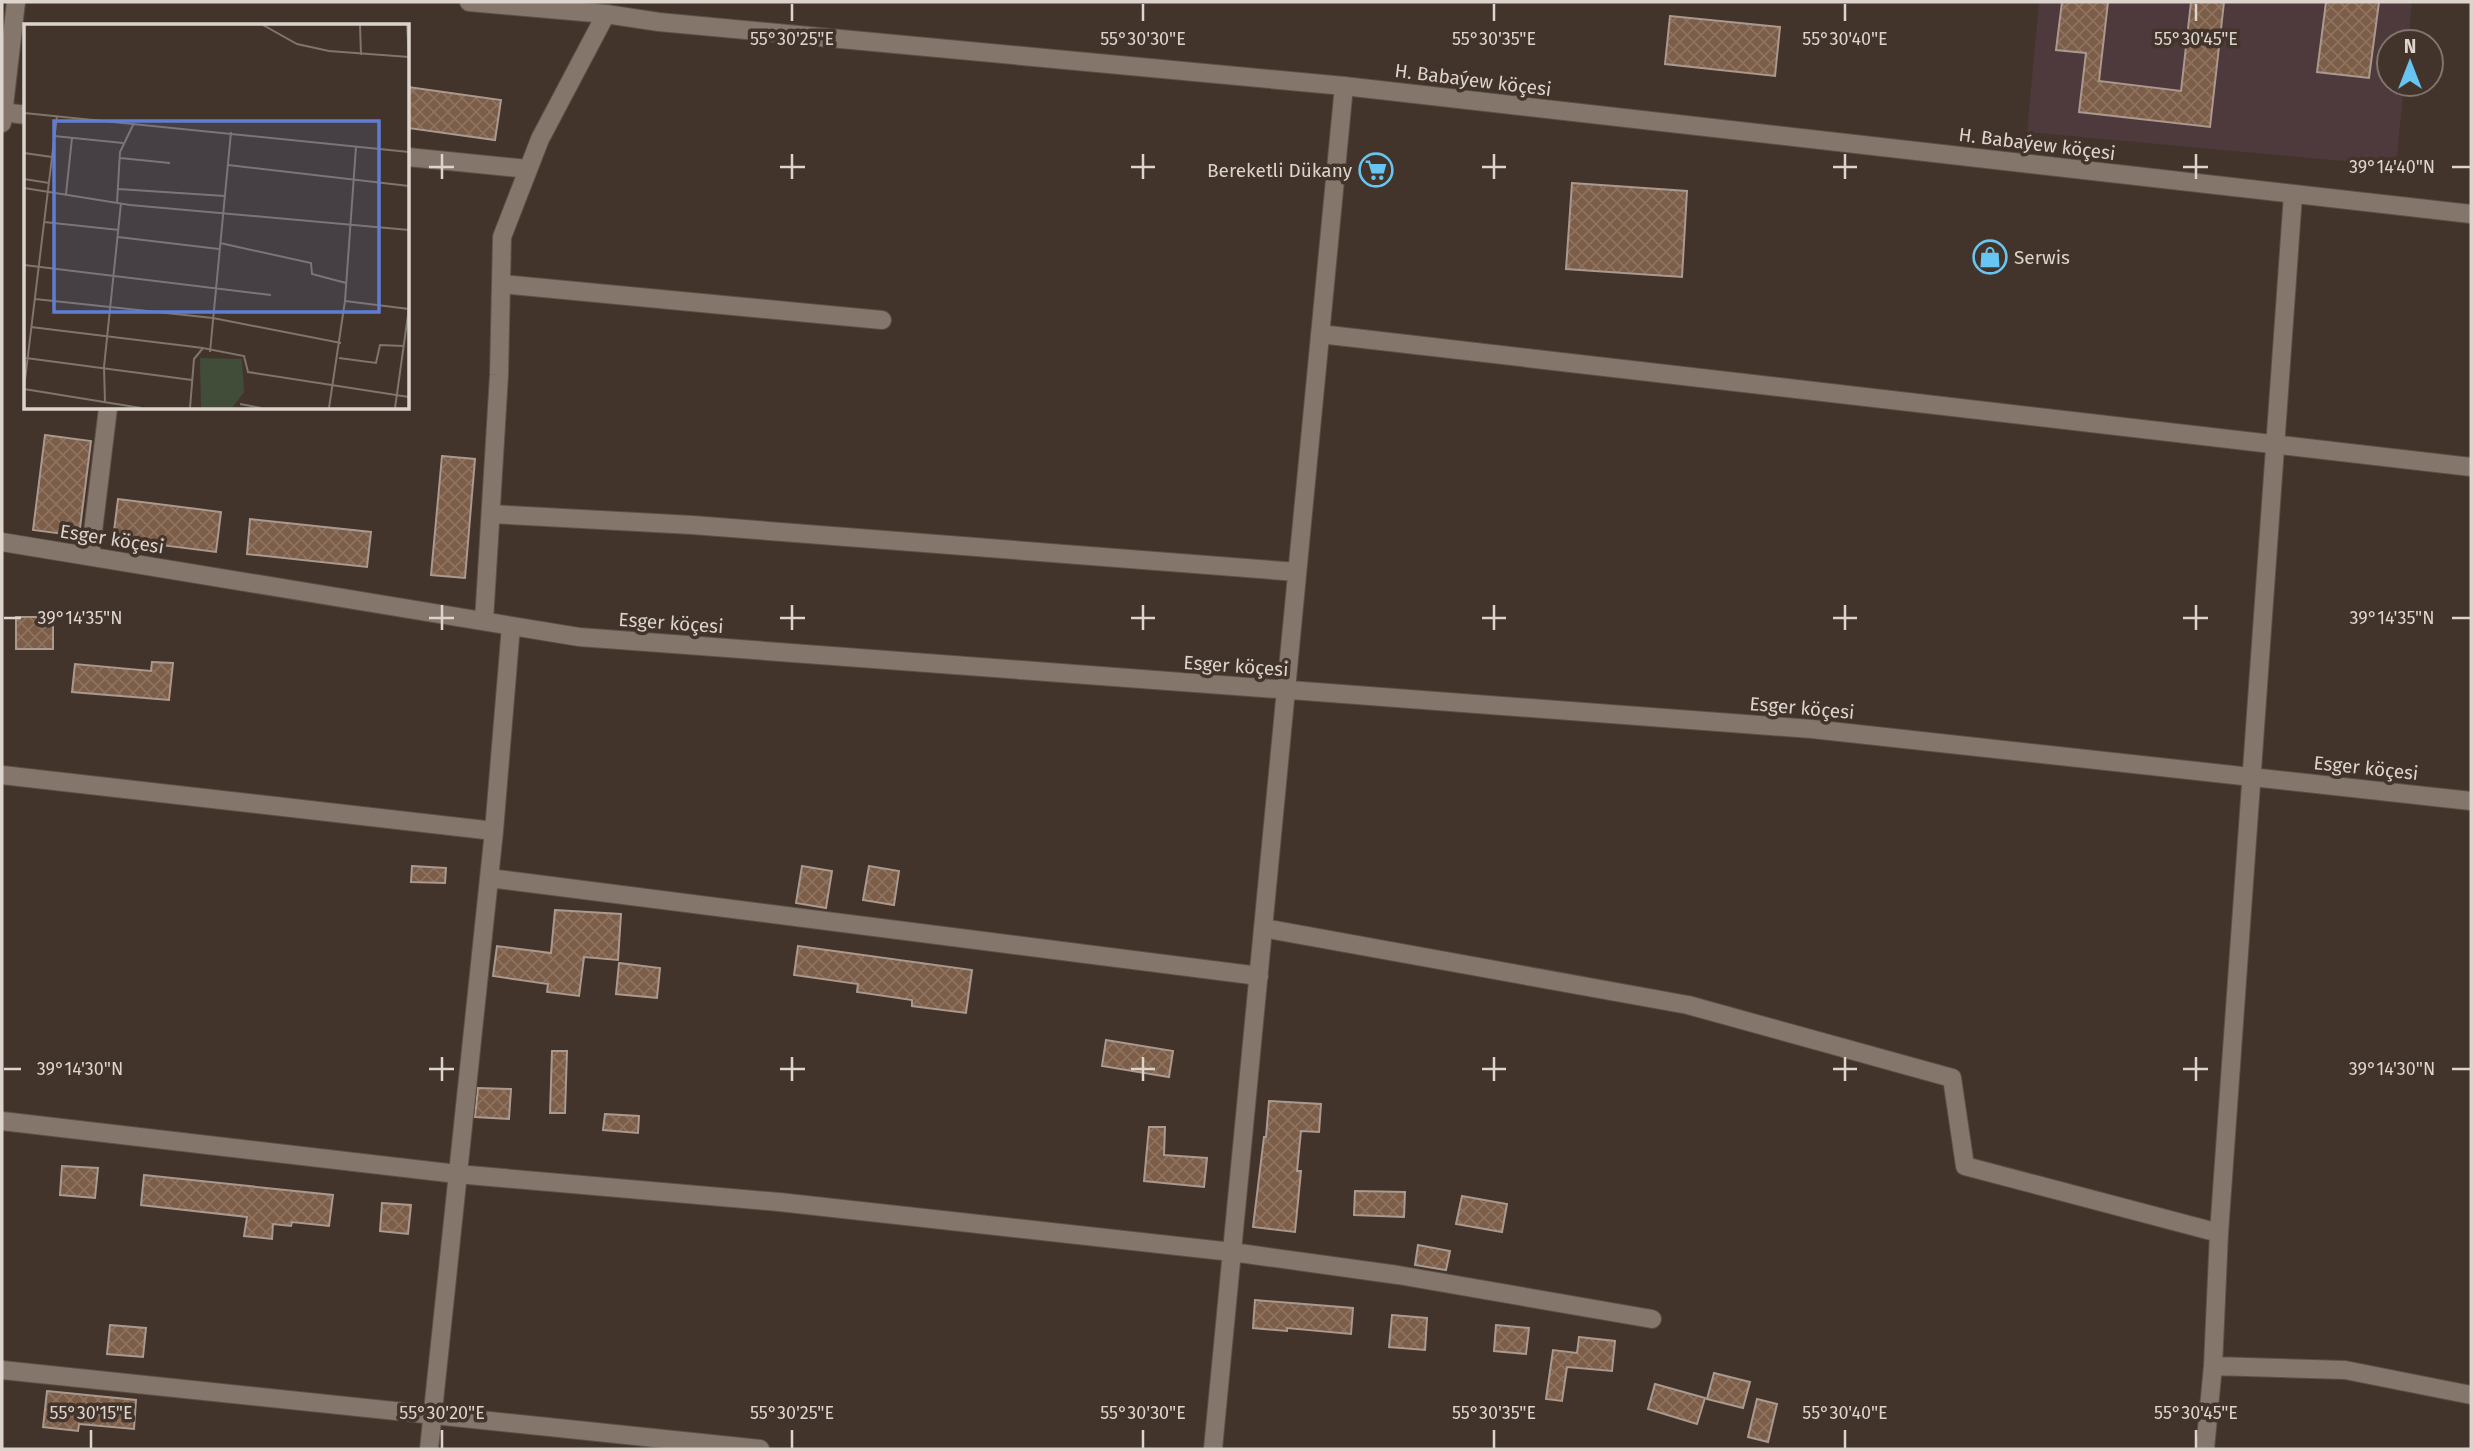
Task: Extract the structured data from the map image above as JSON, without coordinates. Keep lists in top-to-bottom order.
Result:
{
  "streets": {
    "street": ["H. Babaýew köçesi", "Esger köçesi"]
  },
  "places": {
    "supermarket": ["Bereketli Dükany"],
    "shop": ["Serwis"]
  },
  "north": "top",
  "coordinates": [
    "55°30'25\"E",
    "55°30'30\"E",
    "55°30'35\"E",
    "55°30'40\"E",
    "55°30'45\"E",
    "39°14'40\"N",
    "39°14'35\"N",
    "39°14'30\"N",
    "55°30'15\"E",
    "55°30'20\"E"
  ]
}
